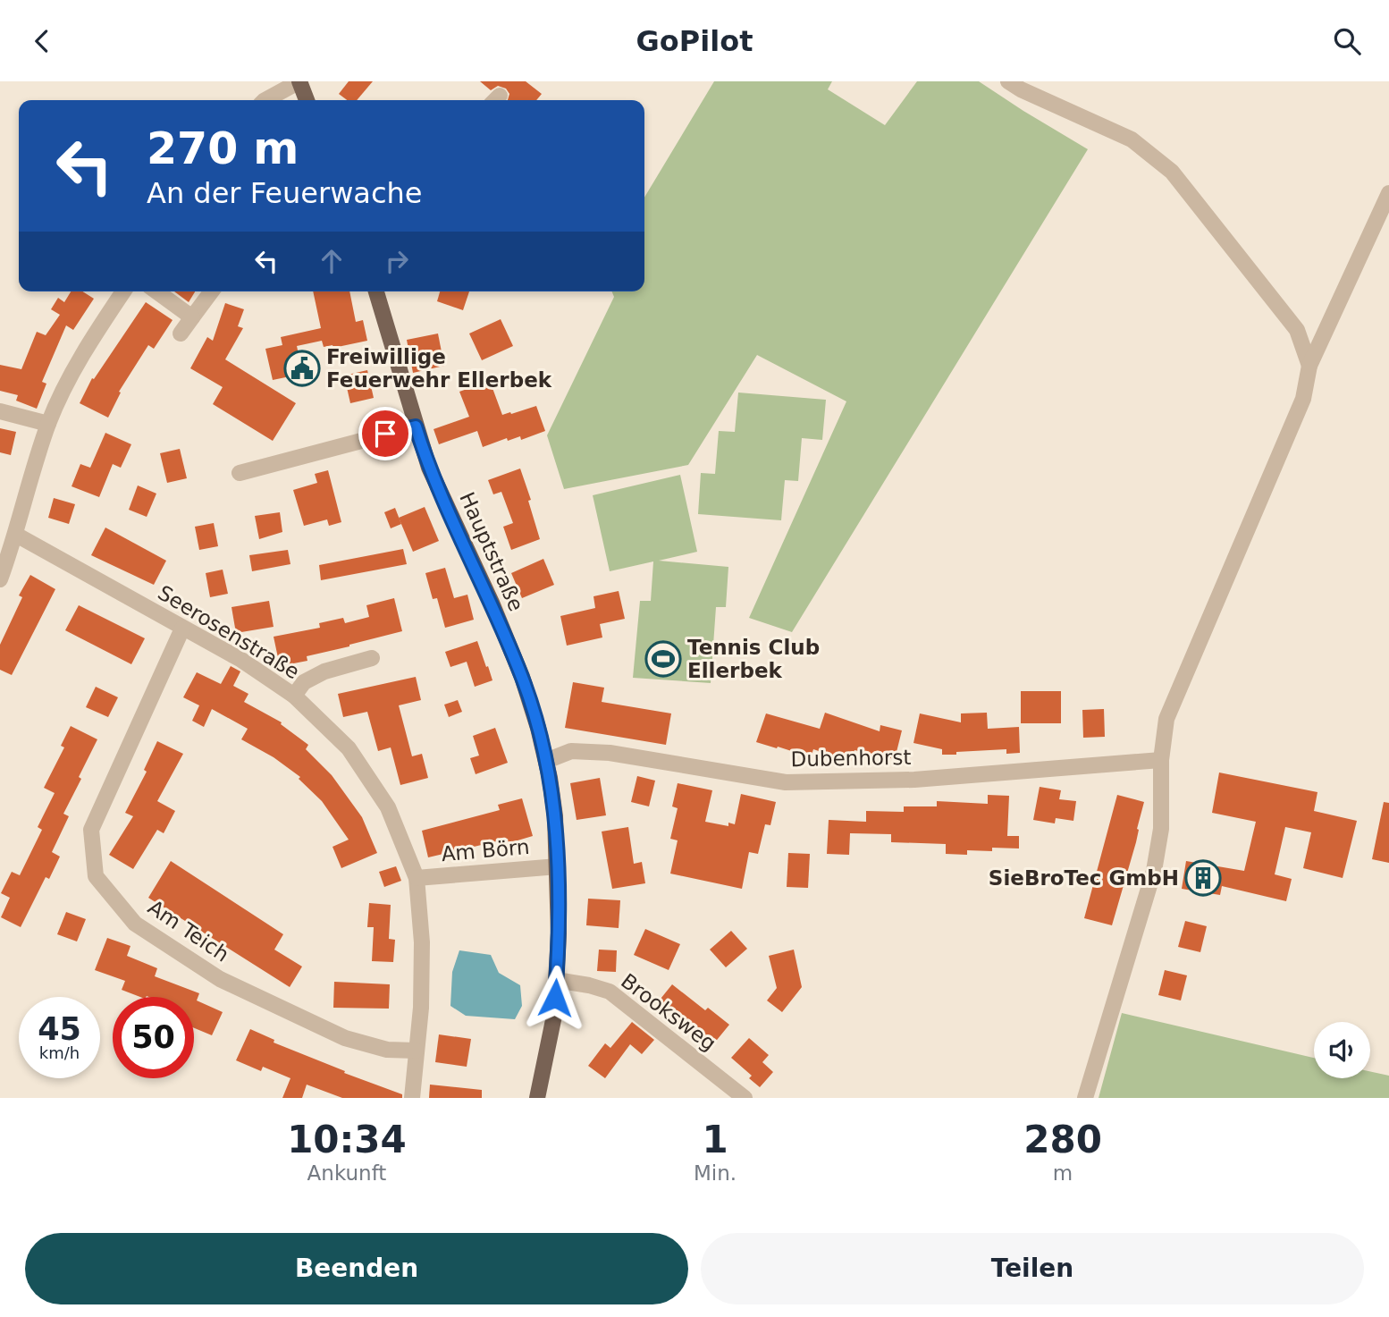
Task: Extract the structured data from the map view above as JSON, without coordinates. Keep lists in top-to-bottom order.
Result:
{
  "streets": {
    "main road": ["Hauptstraße"],
    "street": [
      "Seerosenstraße",
      "Dubenhorst",
      "Am Börn",
      "Am Teich",
      "Brooksweg"
    ]
  },
  "crossings": [
    ["Hauptstraße", "Dubenhorst"],
    ["Hauptstraße", "Am Börn"],
    ["Hauptstraße", "Brooksweg"],
    ["Seerosenstraße", "Am Börn"],
    ["Seerosenstraße", "Am Teich"]
  ],
  "places": {
    "public building": ["Freiwillige Feuerwehr Ellerbek"],
    "sports": ["Tennis Club Ellerbek"],
    "building": ["SieBroTec GmbH"]
  },
  "page": {
    "header": "GoPilot",
    "turn": ["270 m", "An der Feuerwache"],
    "speed": "45 km/h",
    "limit": "50",
    "eta": [
      "10:34",
      "Ankunft",
      "1",
      "Min.",
      "280",
      "m"
    ],
    "buttons": ["Beenden", "Teilen"]
  }
}
